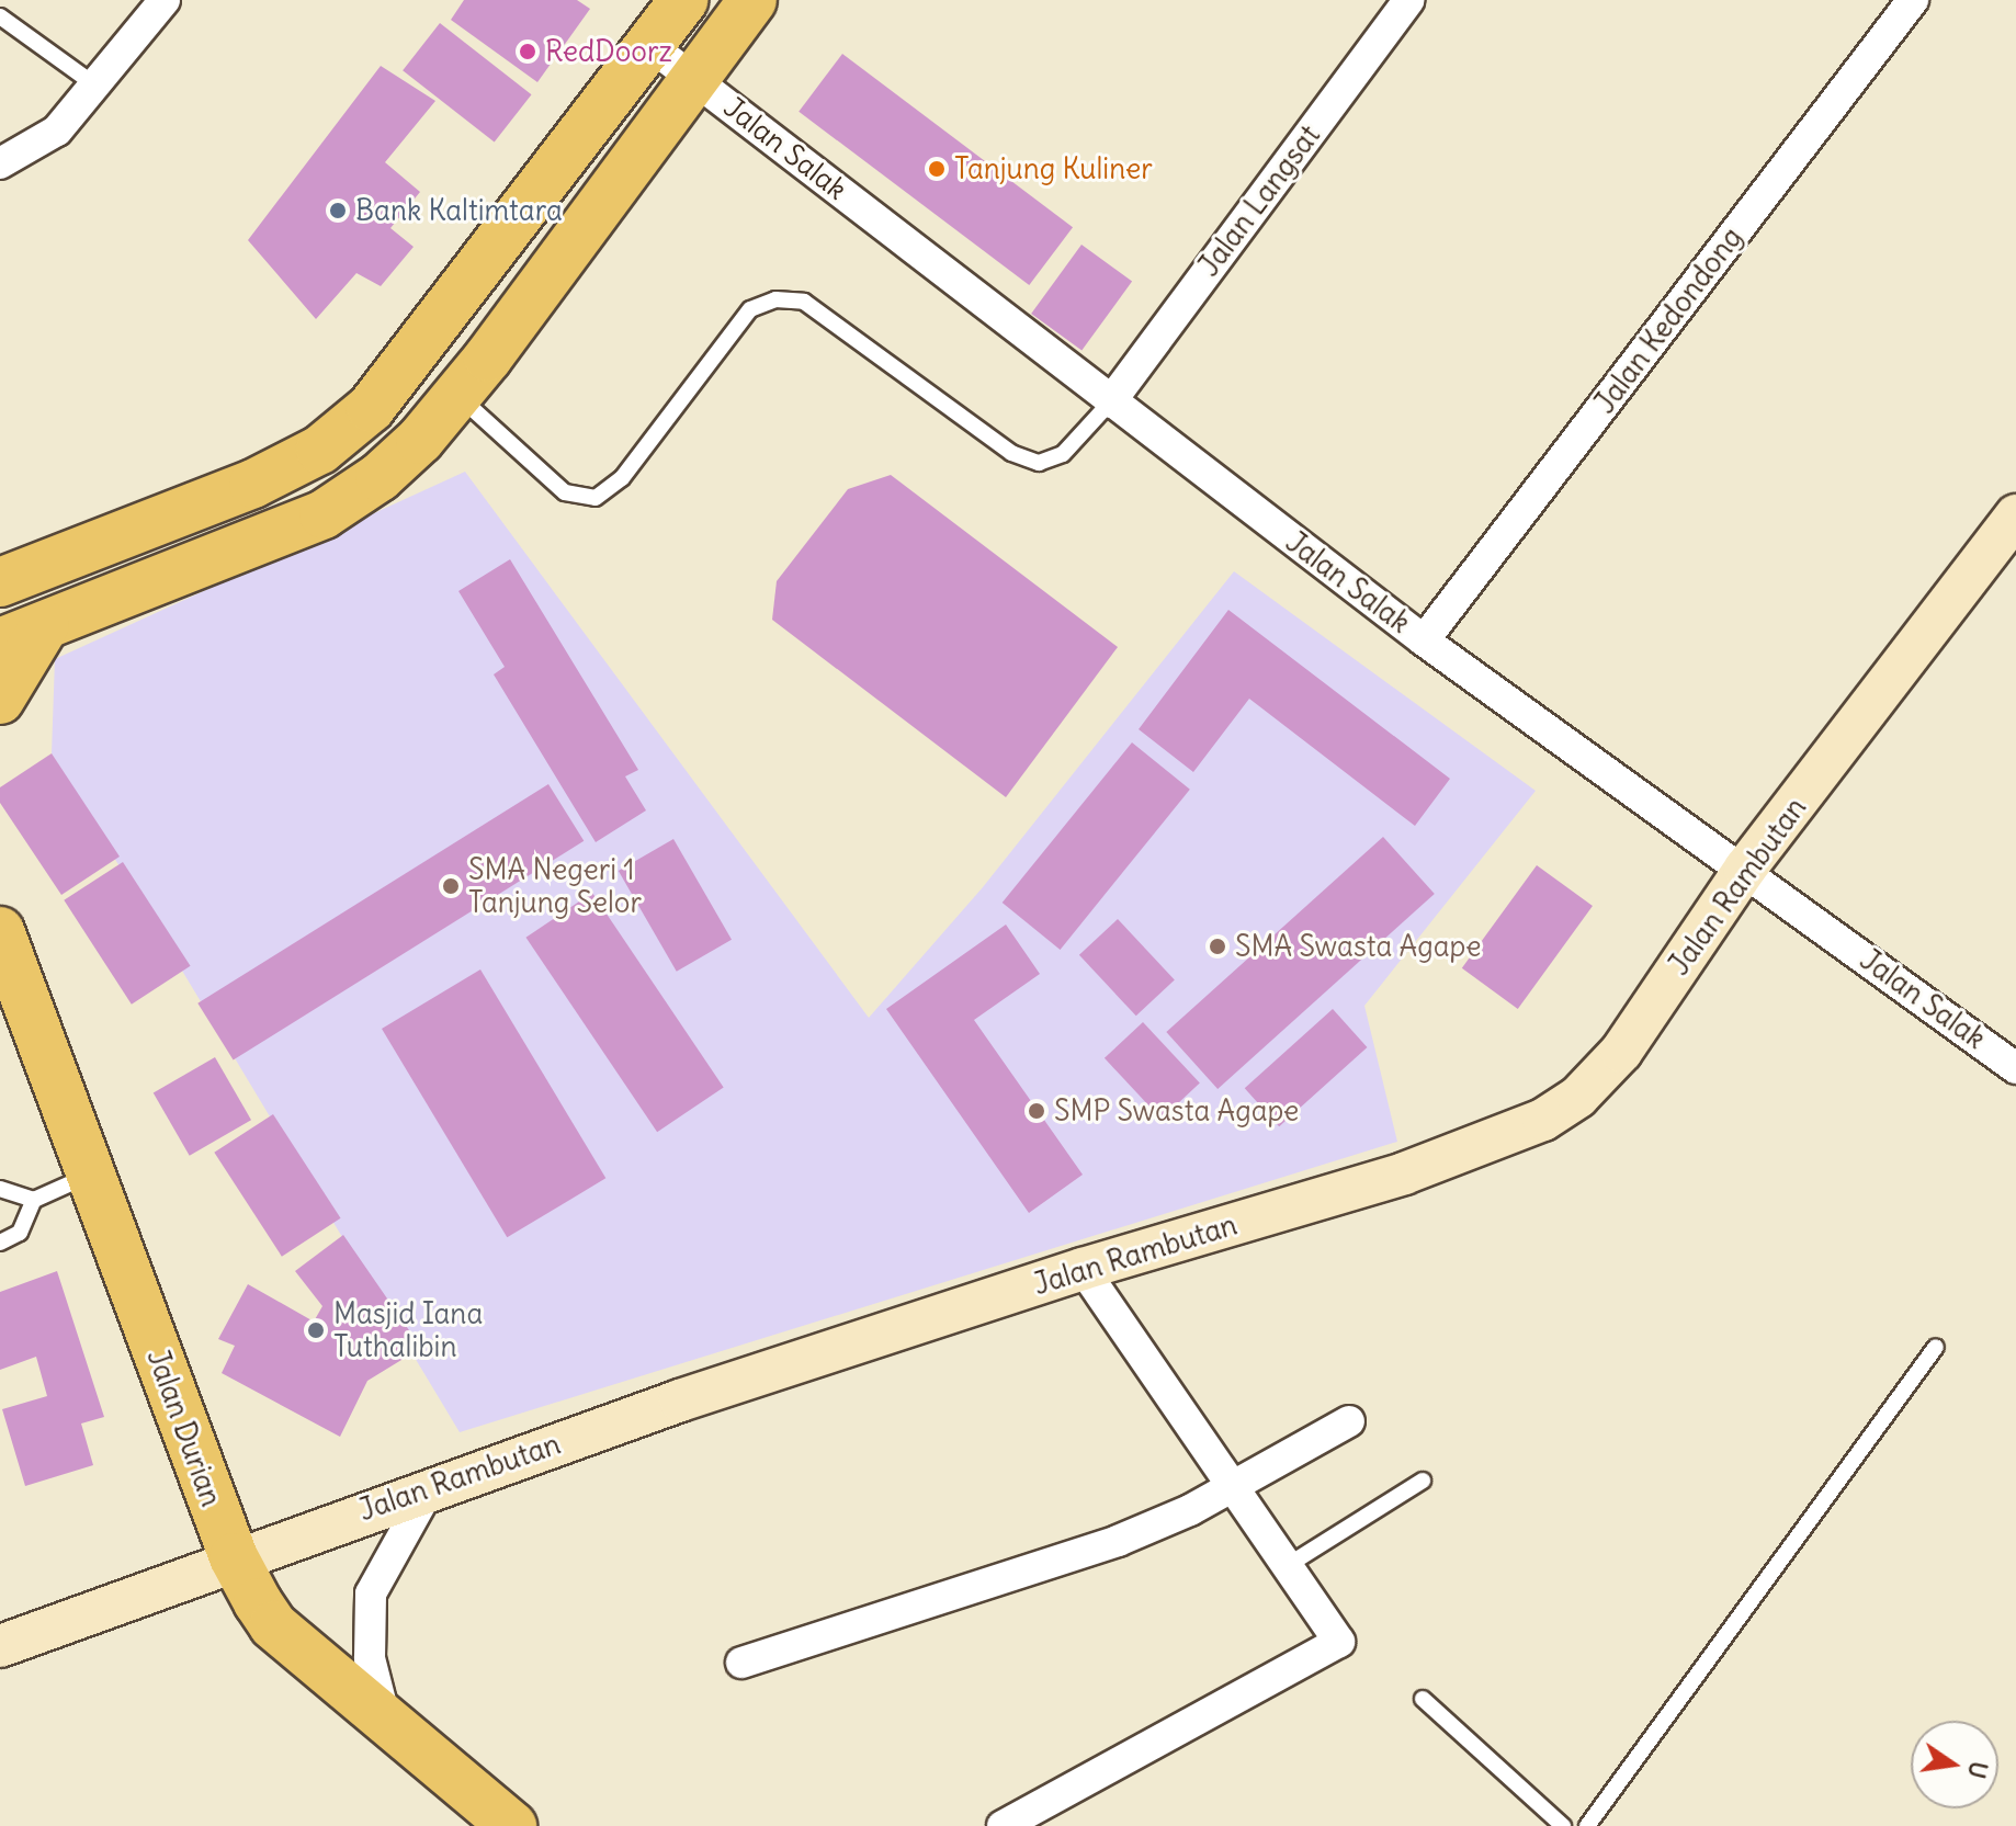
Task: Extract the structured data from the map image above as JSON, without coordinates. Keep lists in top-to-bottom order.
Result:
{
  "streets": {
    "main road": ["Jalan Durian"],
    "street": [
      "Jalan Salak",
      "Jalan Langsat",
      "Jalan Kedondong",
      "Jalan Rambutan"
    ]
  },
  "crossings": [
    ["Jalan Salak", "Jalan Langsat"],
    ["Jalan Salak", "Jalan Kedondong"],
    ["Jalan Salak", "Jalan Rambutan"],
    ["Jalan Rambutan", "Jalan Durian"]
  ],
  "places": [
    "RedDoorz",
    "Tanjung Kuliner",
    "Bank Kaltimtara",
    "SMA Negeri 1 Tanjung Selor",
    "SMA Swasta Agape",
    "SMP Swasta Agape",
    "Masjid Iana Tuthalibin"
  ],
  "north": "right"
}
